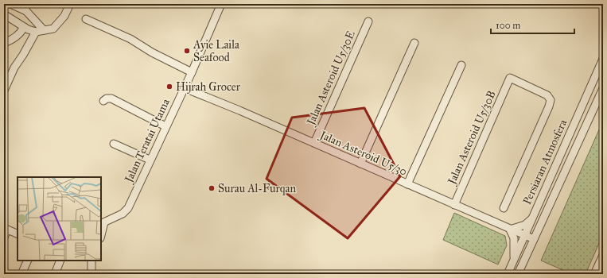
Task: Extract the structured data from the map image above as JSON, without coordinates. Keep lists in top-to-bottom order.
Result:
{
  "streets": {
    "street": [
      "Jalan Asteroid U5/30E",
      "Jalan Asteroid U5/30B",
      "Jalan Teratai Utama",
      "Jalan Asteroid U5/30",
      "Persiaran Atmosfera"
    ]
  },
  "crossings": [
    ["Jalan Asteroid U5/30E", "Jalan Asteroid U5/30"],
    ["Jalan Asteroid U5/30B", "Jalan Asteroid U5/30"],
    ["Jalan Teratai Utama", "Jalan Asteroid U5/30"],
    ["Jalan Asteroid U5/30", "Persiaran Atmosfera"]
  ],
  "places": ["Ayie Laila Seafood", "Hijrah Grocer", "Surau Al-Furqan"],
  "scale_bar": "100 m"
}
